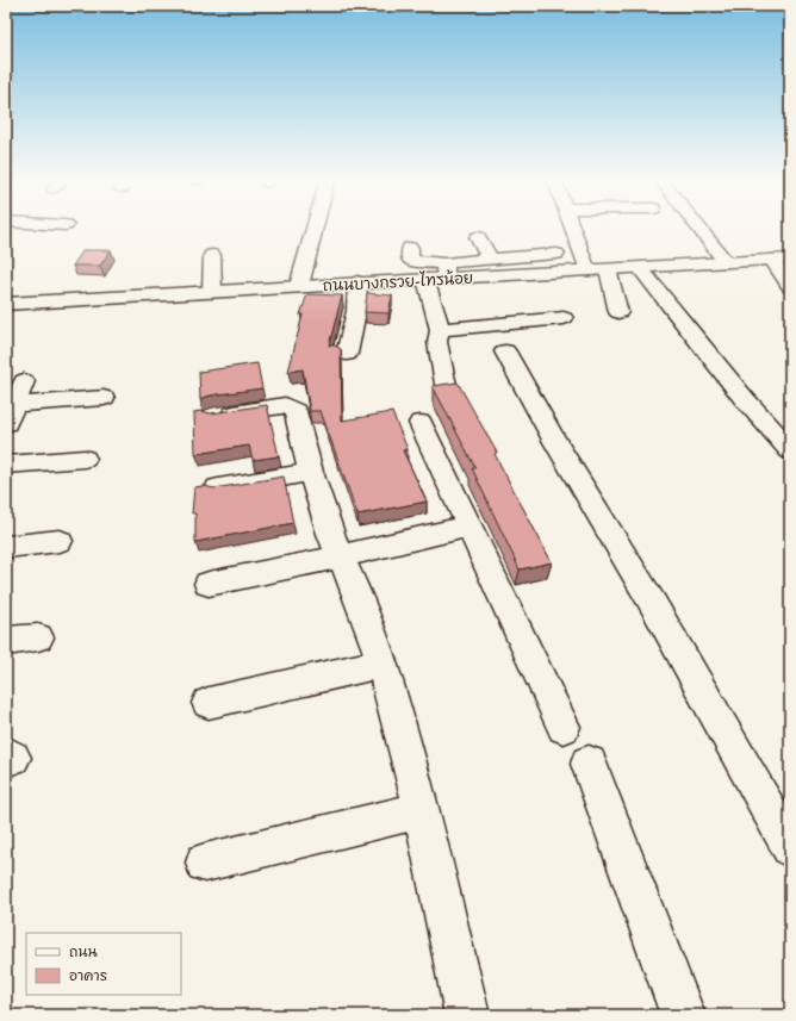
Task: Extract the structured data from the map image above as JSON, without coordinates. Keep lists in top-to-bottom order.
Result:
{
  "streets": {
    "street": ["ถนนบางกรวย-ไทรน้อย"]
  },
  "legend": ["ถนน", "อาคาร"]
}
